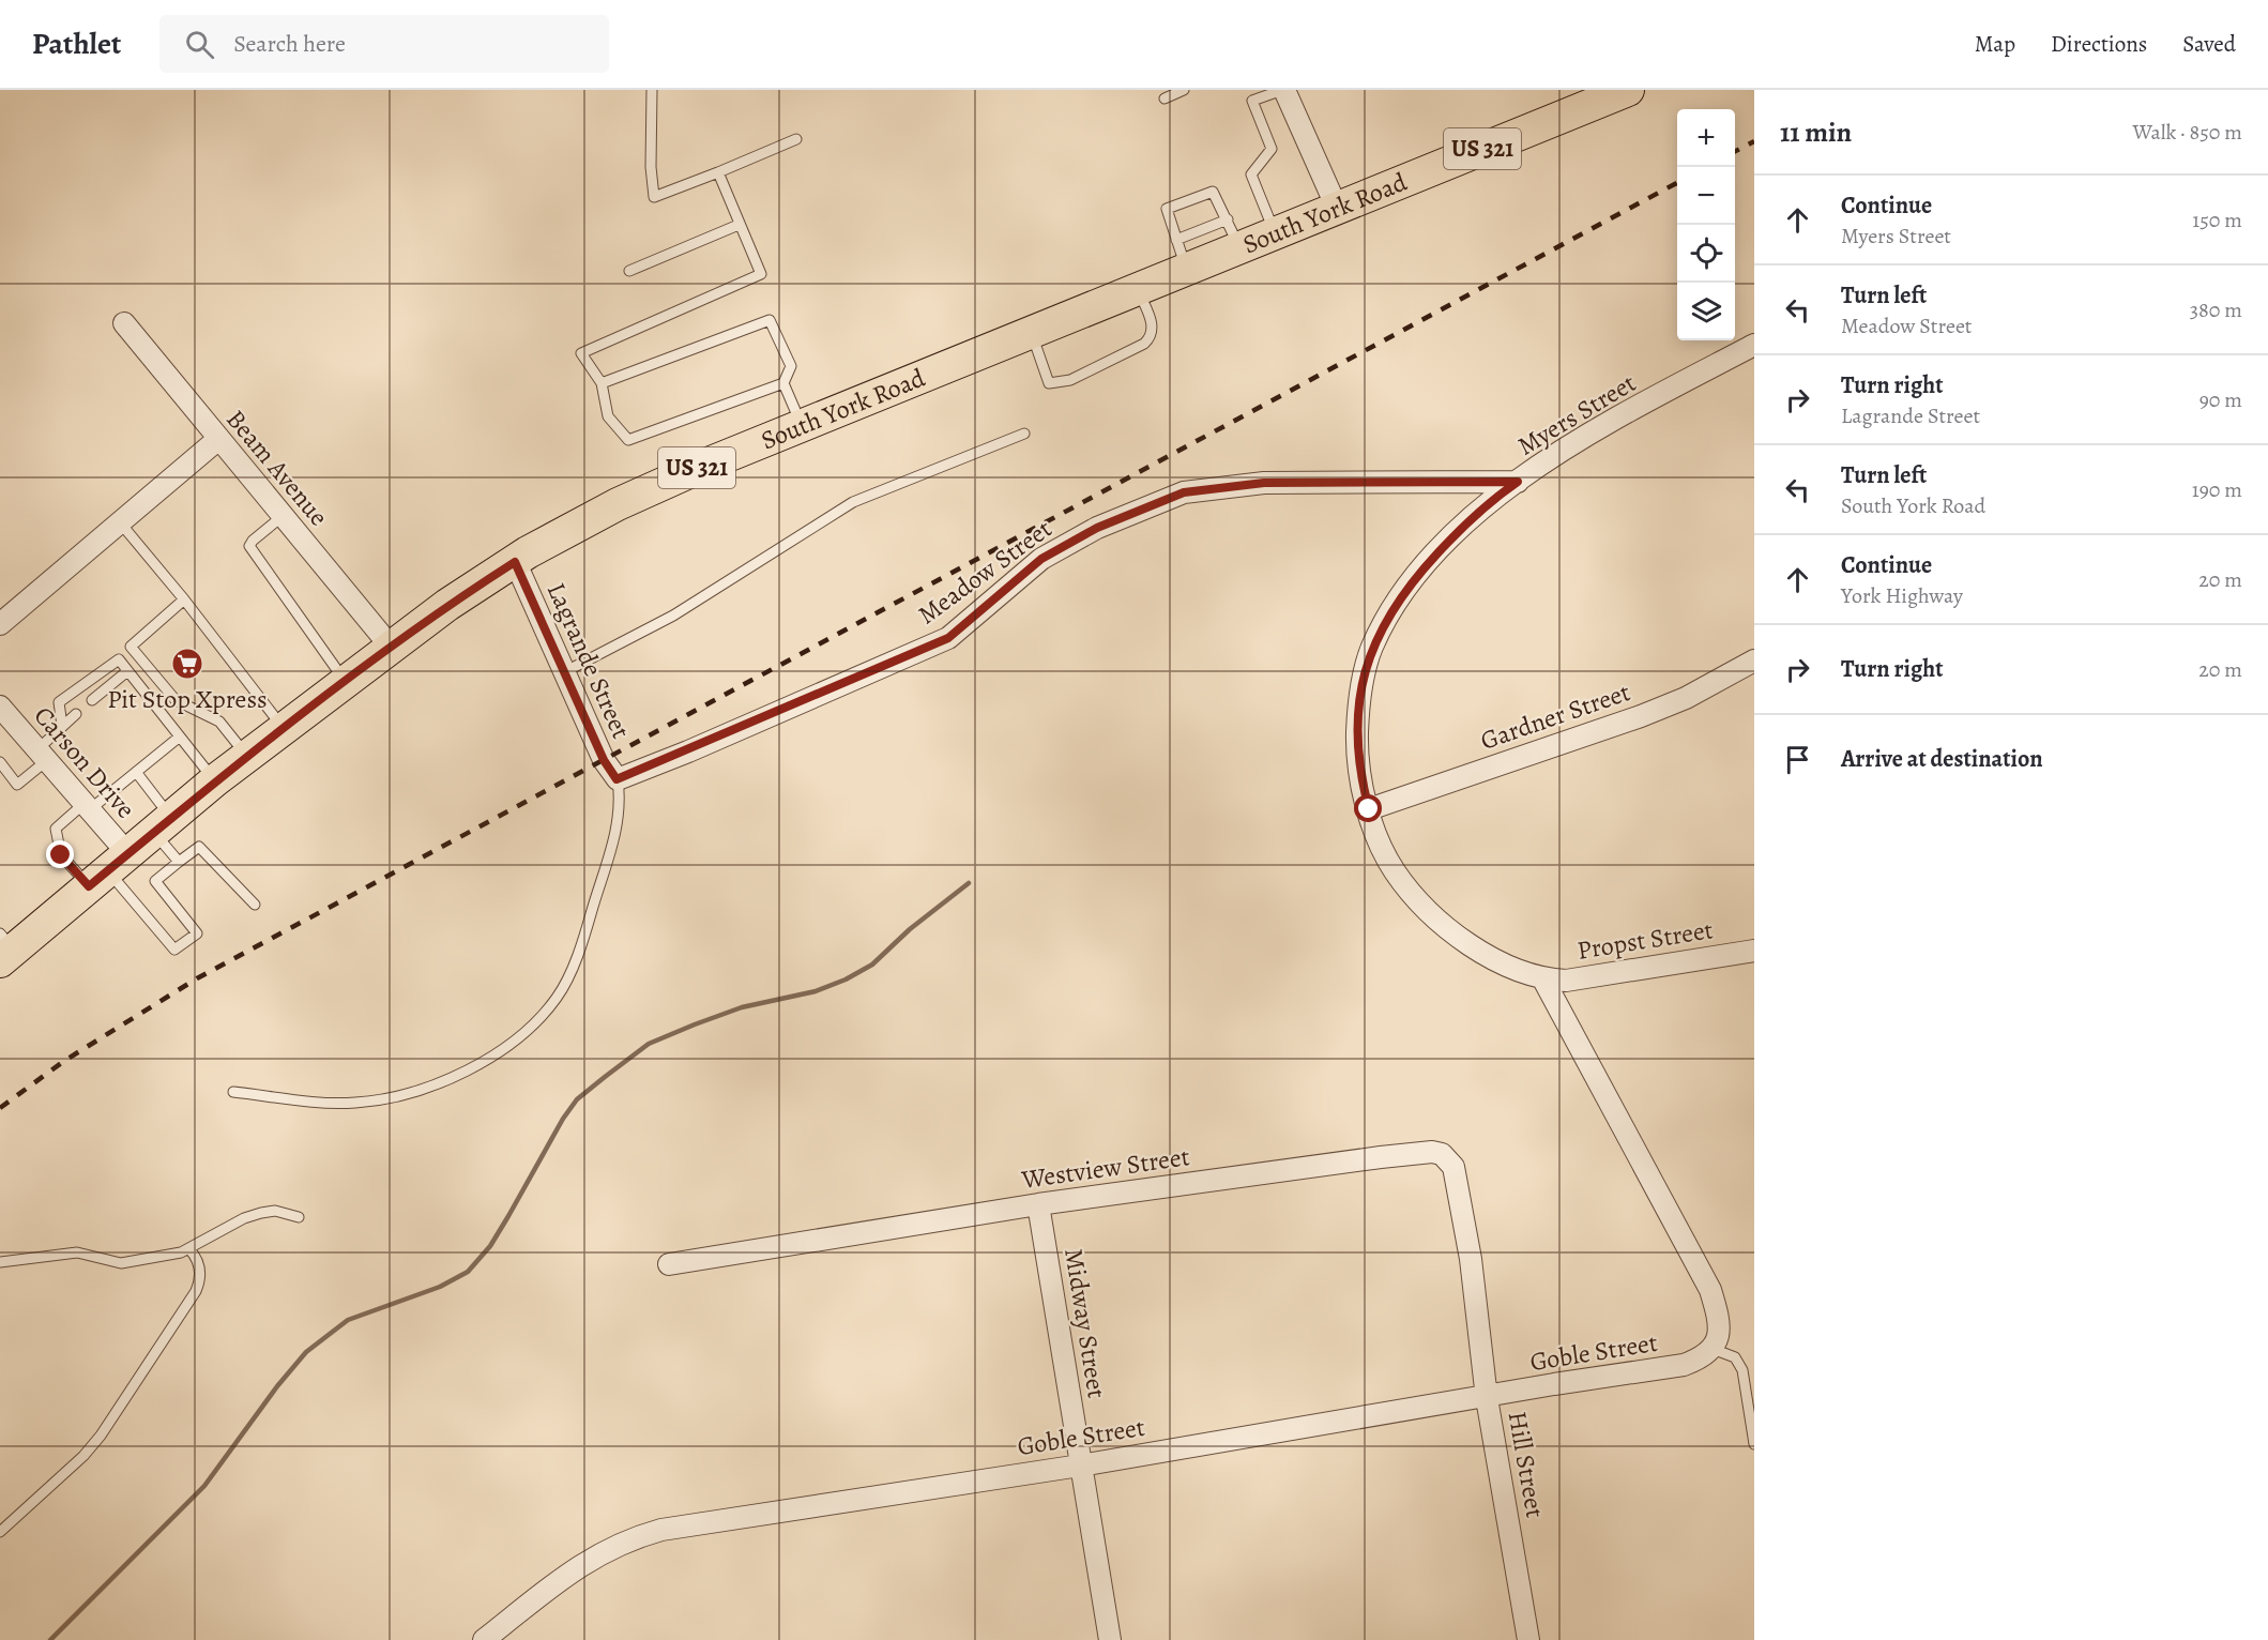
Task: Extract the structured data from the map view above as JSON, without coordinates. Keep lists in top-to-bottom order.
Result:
{
  "streets": {
    "main road": ["US 321", "South York Road"],
    "street": [
      "Myers Street",
      "Beam Avenue",
      "Meadow Street",
      "Lagrande Street",
      "Gardner Street",
      "Carson Drive",
      "Propst Street",
      "Westview Street",
      "Midway Street",
      "Goble Street",
      "Hill Street"
    ]
  },
  "crossings": [
    ["US 321", "South York Road"],
    ["US 321", "Carson Drive"],
    ["South York Road", "Beam Avenue"],
    ["South York Road", "Lagrande Street"],
    ["South York Road", "Carson Drive"],
    ["Myers Street", "Meadow Street"],
    ["Myers Street", "Gardner Street"],
    ["Myers Street", "Propst Street"],
    ["Meadow Street", "Lagrande Street"],
    ["Westview Street", "Midway Street"],
    ["Westview Street", "Hill Street"],
    ["Midway Street", "Goble Street"],
    ["Goble Street", "Hill Street"]
  ],
  "places": {
    "supermarket": ["Pit Stop Xpress"]
  },
  "page": {
    "header": "Pathlet",
    "search": "Search here",
    "nav": ["Map", "Directions", "Saved"],
    "heading": ["11 min", "Walk · 850 m"],
    "map_buttons": ["+", "−"],
    "list": [
      ["Continue", "Myers Street", "150 m"],
      ["Turn left", "Meadow Street", "380 m"],
      ["Turn right", "Lagrande Street", "90 m"],
      ["Turn left", "South York Road", "190 m"],
      ["Continue", "York Highway", "20 m"],
      ["Turn right", "20 m"],
      "Arrive at destination"
    ]
  }
}
